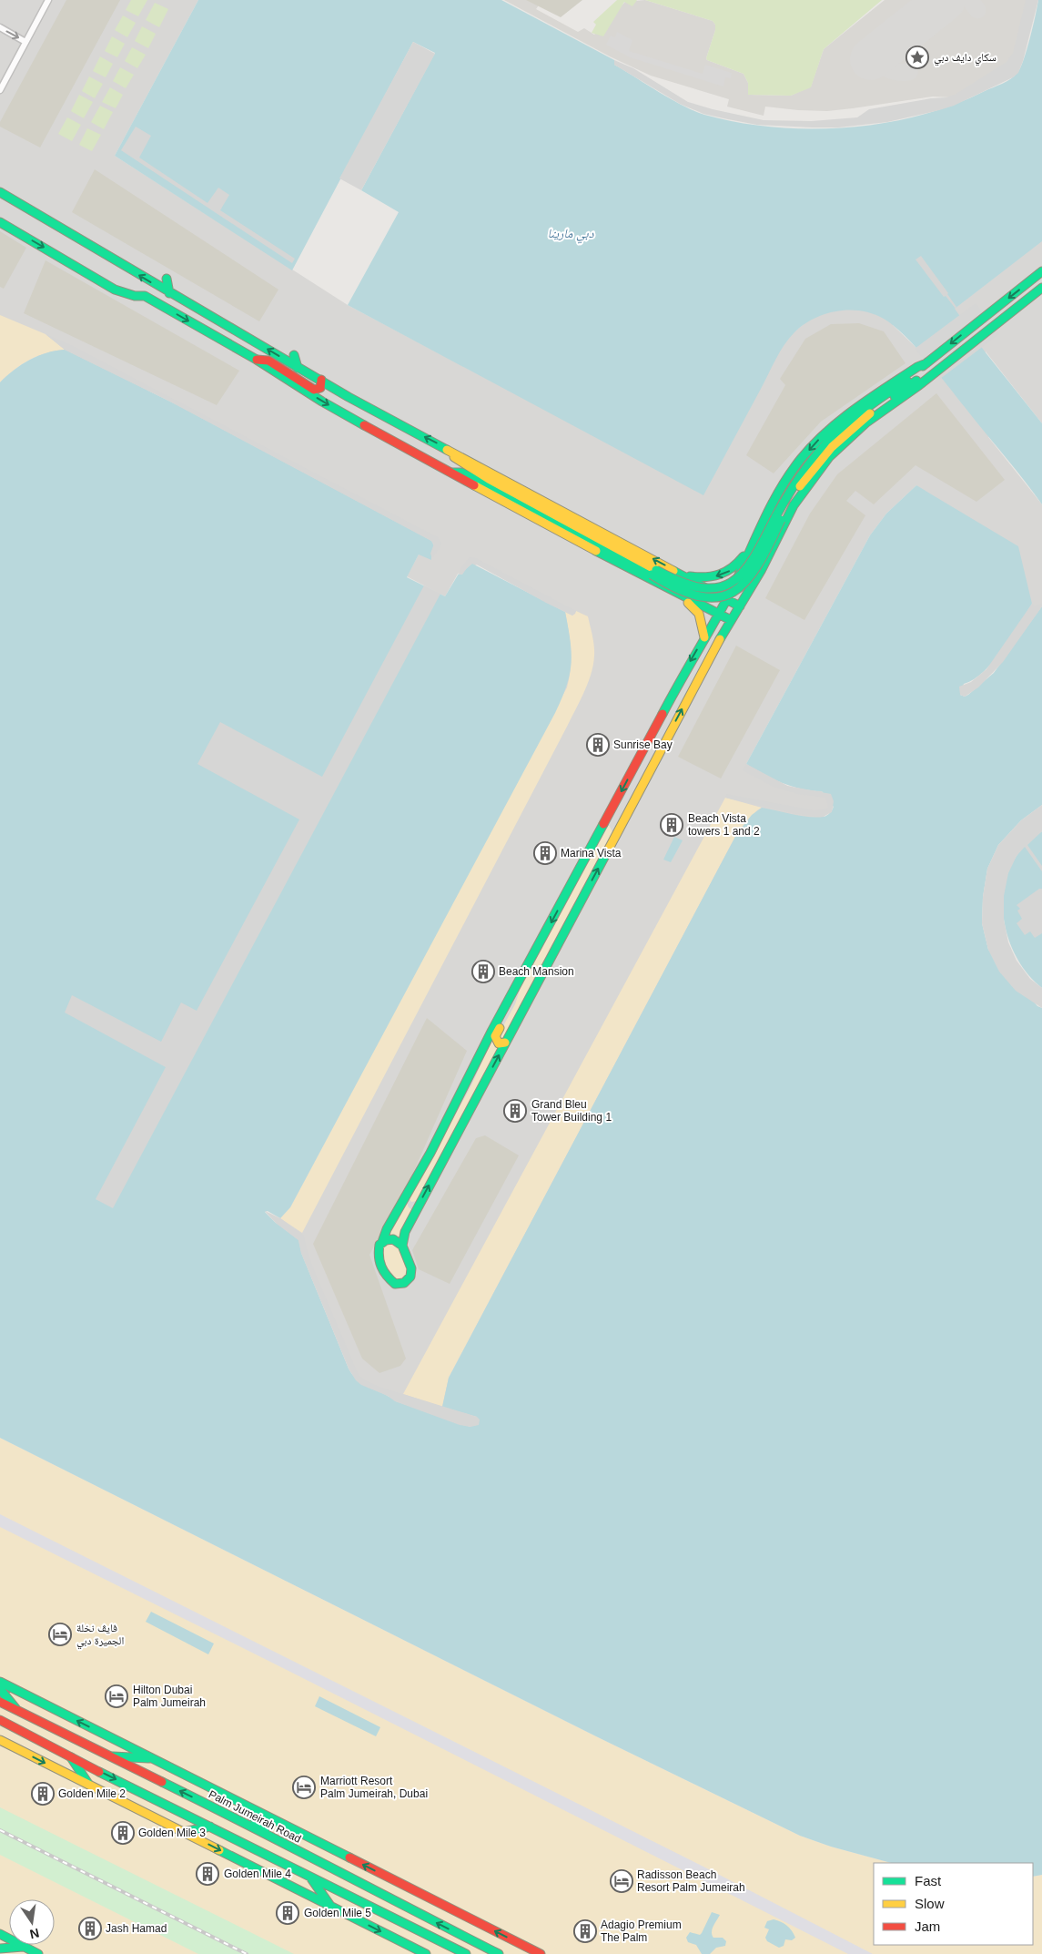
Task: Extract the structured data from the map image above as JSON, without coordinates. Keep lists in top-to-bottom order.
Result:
{
  "streets": {
    "street": ["Palm Jumeirah Road"]
  },
  "water": ["دبي مارينا"],
  "places": {
    "place": ["سكاي دايف دبي"],
    "building": [
      "Sunrise Bay",
      "Beach Vista towers 1 and 2",
      "Marina Vista",
      "Beach Mansion",
      "Grand Bleu Tower Building 1",
      "Golden Mile 2",
      "Golden Mile 3",
      "Golden Mile 4",
      "Golden Mile 5",
      "Jash Hamad",
      "Adagio Premium The Palm"
    ],
    "hotel": [
      "فايڤ نخلة الجميرة دبي",
      "Hilton Dubai Palm Jumeirah",
      "Marriott Resort Palm Jumeirah, Dubai",
      "Radisson Beach Resort Palm Jumeirah"
    ]
  },
  "legend": ["Fast", "Slow", "Jam"],
  "north": "bottom"
}
